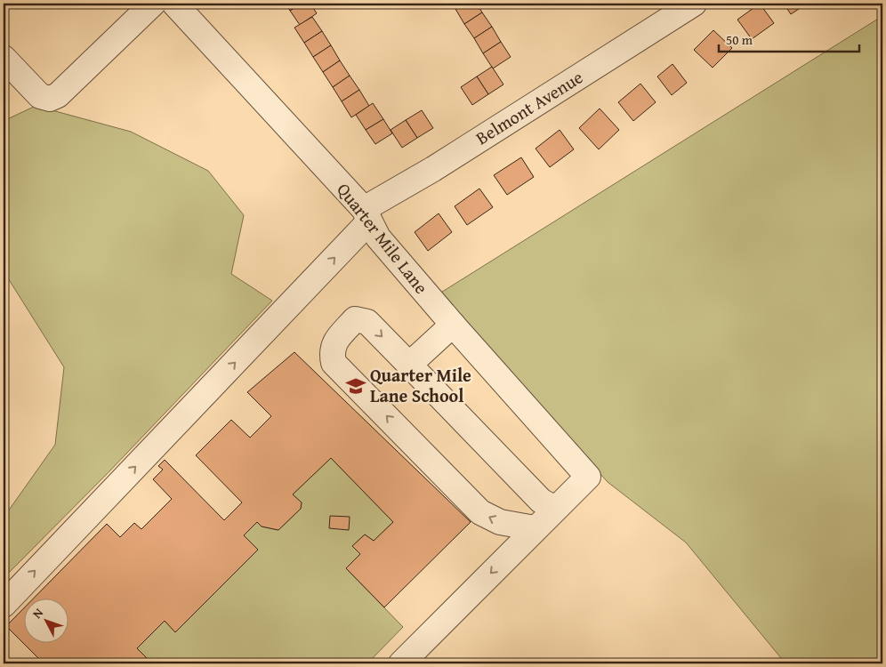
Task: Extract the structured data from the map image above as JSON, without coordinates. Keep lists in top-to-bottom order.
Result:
{
  "streets": {
    "street": ["Belmont Avenue", "Quarter Mile Lane"]
  },
  "crossings": [
    ["Belmont Avenue", "Quarter Mile Lane"]
  ],
  "one_way": ["Belmont Avenue"],
  "places": {
    "school or university": ["Quarter Mile Lane School"]
  },
  "scale_bar": "50 m",
  "north": "top left"
}
